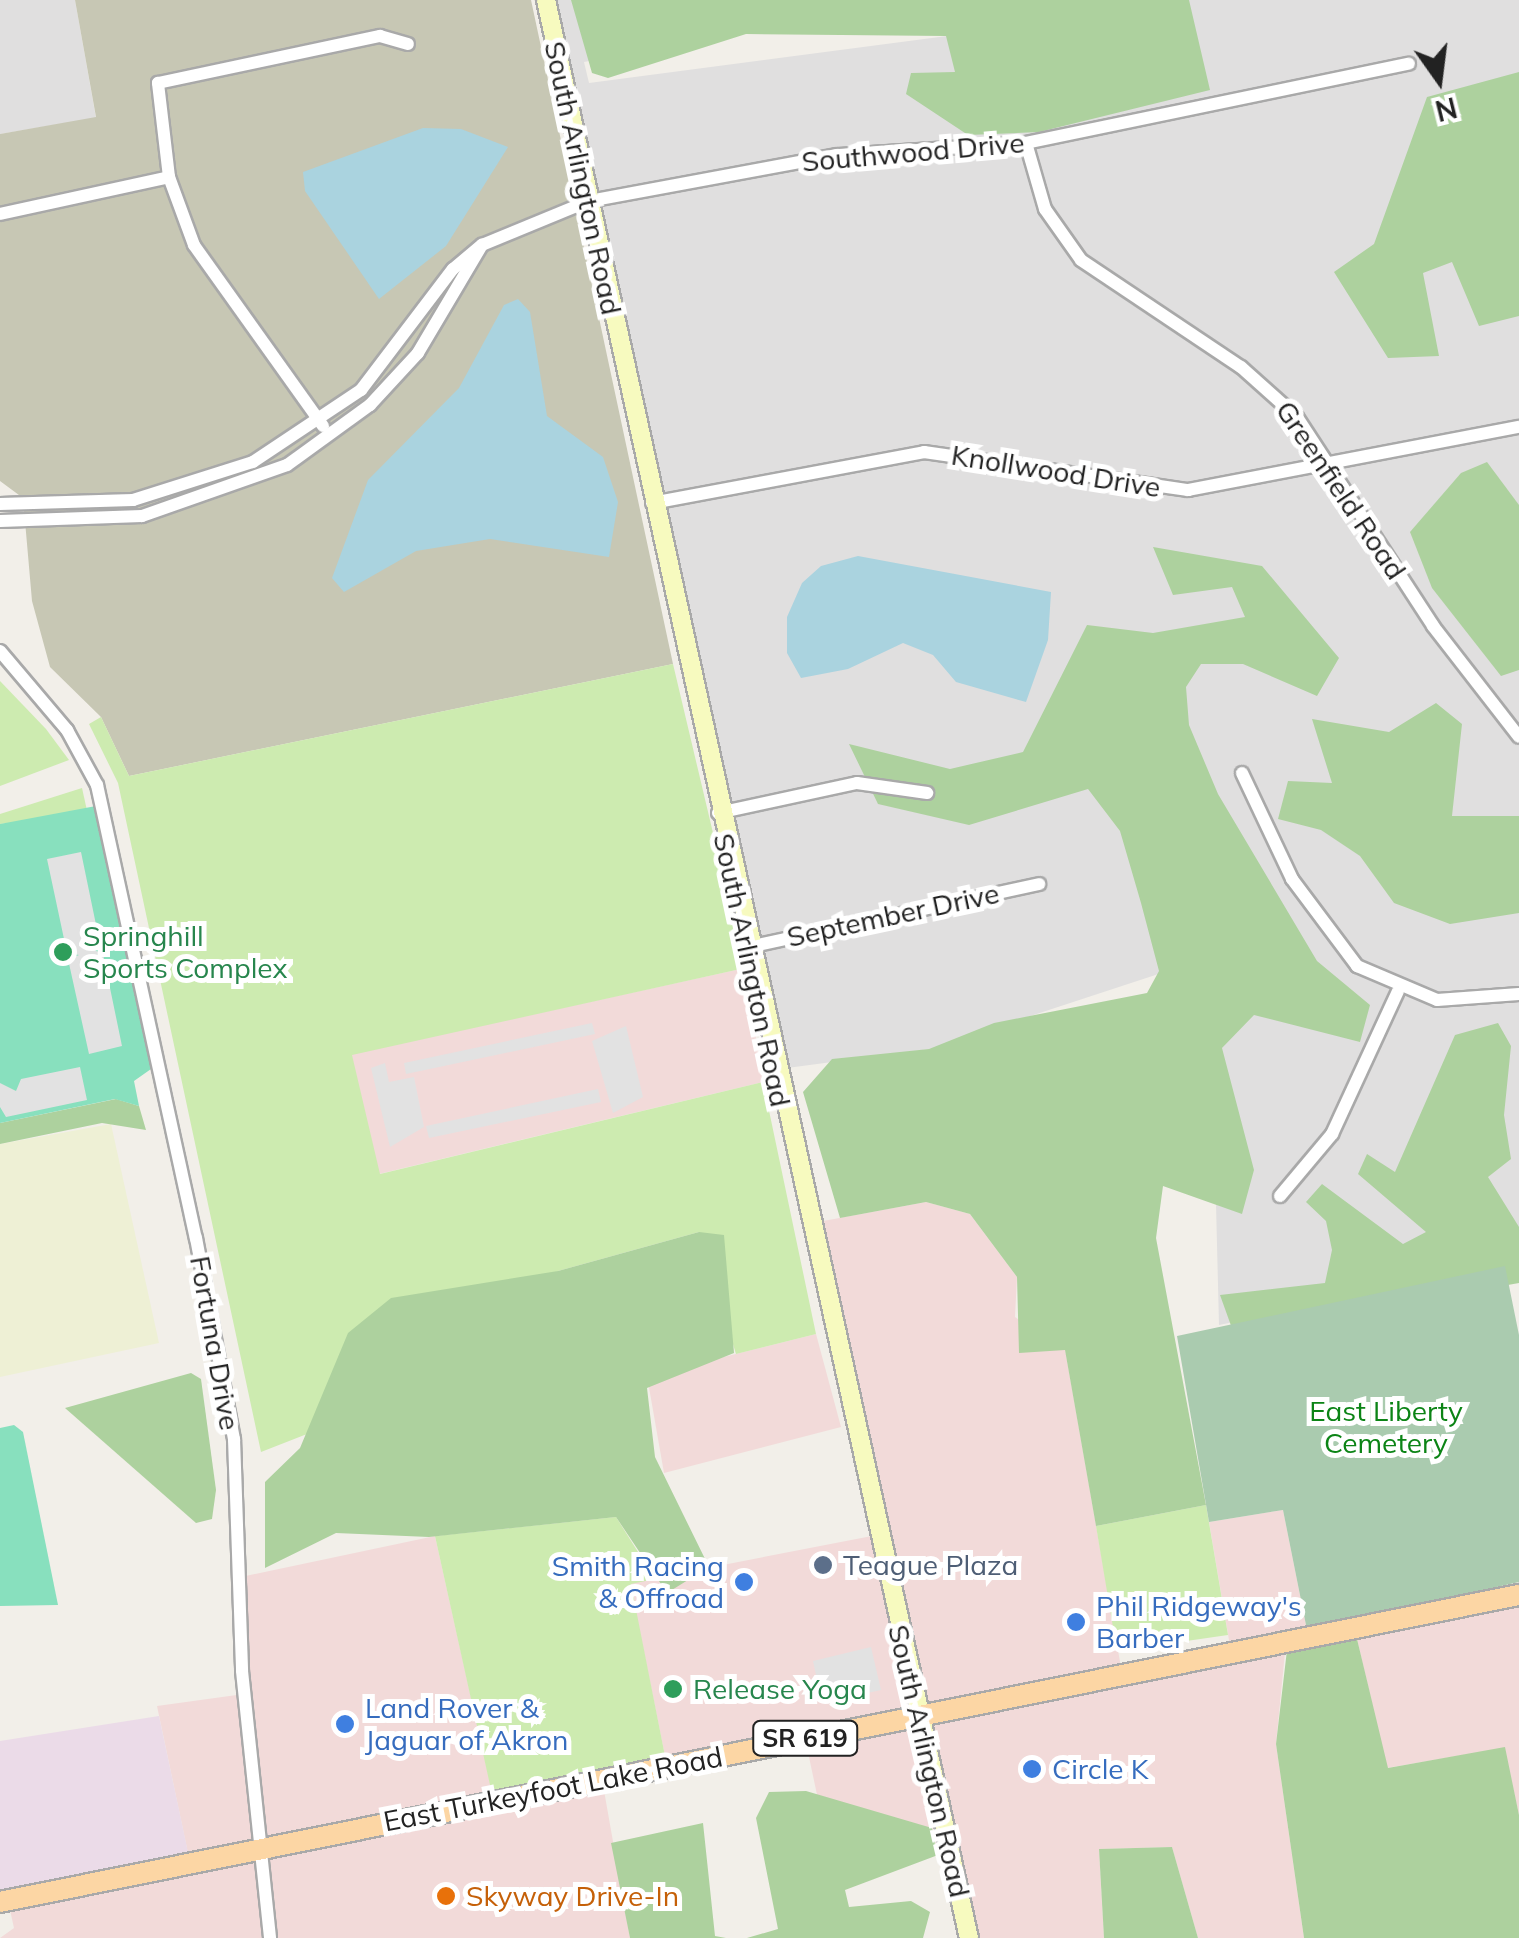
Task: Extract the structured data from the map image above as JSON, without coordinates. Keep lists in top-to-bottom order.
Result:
{
  "streets": {
    "main road": ["South Arlington Road", "SR 619", "East Turkeyfoot Lake Road"],
    "street": [
      "Southwood Drive",
      "Knollwood Drive",
      "Greenfield Road",
      "September Drive",
      "Fortuna Drive"
    ]
  },
  "crossings": [
    ["Southwood Drive", "South Arlington Road"],
    ["Southwood Drive", "Greenfield Road"],
    ["South Arlington Road", "Knollwood Drive"],
    ["South Arlington Road", "September Drive"],
    ["South Arlington Road", "East Turkeyfoot Lake Road"],
    ["Knollwood Drive", "Greenfield Road"],
    ["Fortuna Drive", "East Turkeyfoot Lake Road"]
  ],
  "parks": ["East Liberty Cemetery"],
  "places": [
    "Springhill Sports Complex",
    "Teague Plaza",
    "Smith Racing & Offroad",
    "Phil Ridgeway's Barber",
    "Release Yoga",
    "Land Rover & Jaguar of Akron",
    "Circle K",
    "Skyway Drive-In"
  ],
  "north": "bottom"
}
